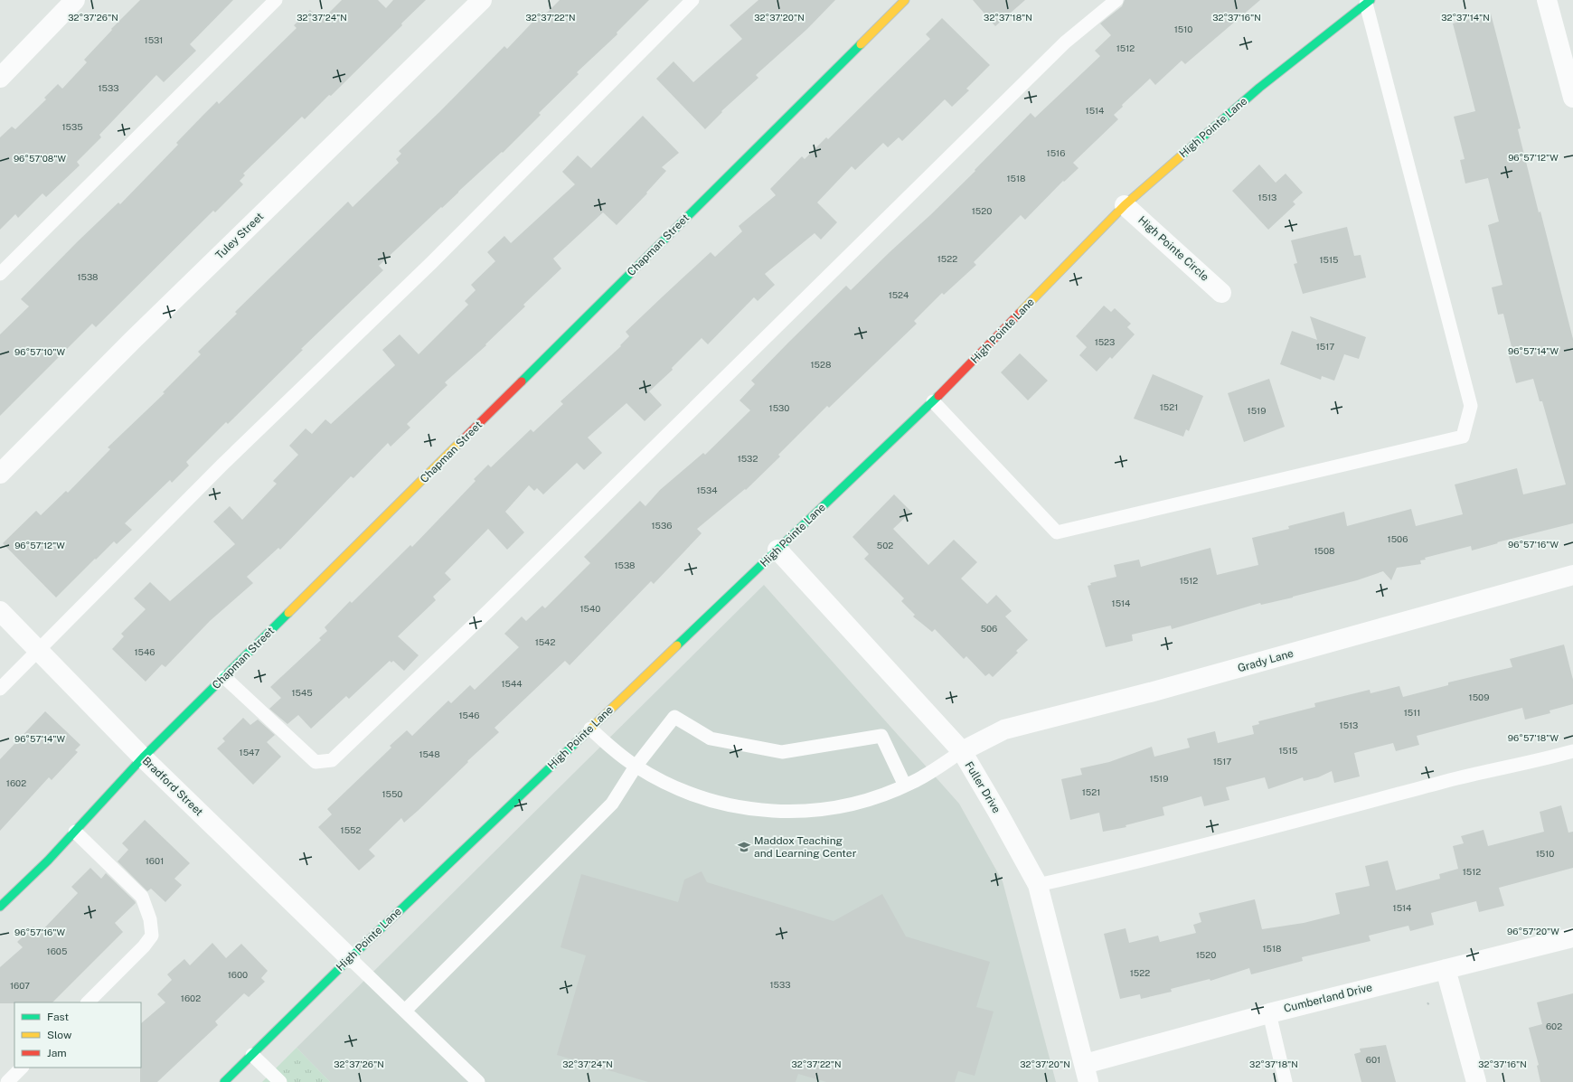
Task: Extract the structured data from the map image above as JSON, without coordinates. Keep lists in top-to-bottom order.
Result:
{
  "streets": {
    "street": [
      "High Pointe Lane",
      "Tuley Street",
      "Chapman Street",
      "High Pointe Circle",
      "Grady Lane",
      "Bradford Street",
      "Fuller Drive",
      "Cumberland Drive"
    ]
  },
  "crossings": [
    ["High Pointe Lane", "High Pointe Circle"],
    ["High Pointe Lane", "Bradford Street"],
    ["High Pointe Lane", "Fuller Drive"],
    ["Chapman Street", "Bradford Street"],
    ["Grady Lane", "Fuller Drive"],
    ["Fuller Drive", "Cumberland Drive"]
  ],
  "places": {
    "school or university": ["Maddox Teaching and Learning Center"]
  },
  "house_numbers": [
    "1510",
    "1531",
    "1512",
    "1533",
    "1514",
    "1535",
    "1516",
    "1518",
    "1513",
    "1520",
    "1522",
    "1515",
    "1538",
    "1524",
    "1523",
    "1517",
    "1528",
    "1521",
    "1530",
    "1519",
    "1532",
    "1534",
    "1536",
    "1506",
    "502",
    "1508",
    "1538",
    "1512",
    "1514",
    "1540",
    "506",
    "1542",
    "1546",
    "1544",
    "1545",
    "1509",
    "1511",
    "1546",
    "1513",
    "1515",
    "1547",
    "1548",
    "1517",
    "1519",
    "1602",
    "1521",
    "1550",
    "1552",
    "1510",
    "1601",
    "1512",
    "1514",
    "1518",
    "1605",
    "1520",
    "1522",
    "1600",
    "1533",
    "1607",
    "1602",
    "602",
    "601"
  ],
  "legend": ["Fast", "Slow", "Jam"],
  "coordinates": [
    "32°37'26\"N",
    "32°37'24\"N",
    "32°37'22\"N",
    "32°37'20\"N",
    "32°37'18\"N",
    "32°37'16\"N",
    "32°37'14\"N",
    "96°57'12\"W",
    "96°57'08\"W",
    "96°57'14\"W",
    "96°57'10\"W",
    "96°57'16\"W",
    "96°57'18\"W",
    "96°57'20\"W"
  ]
}
